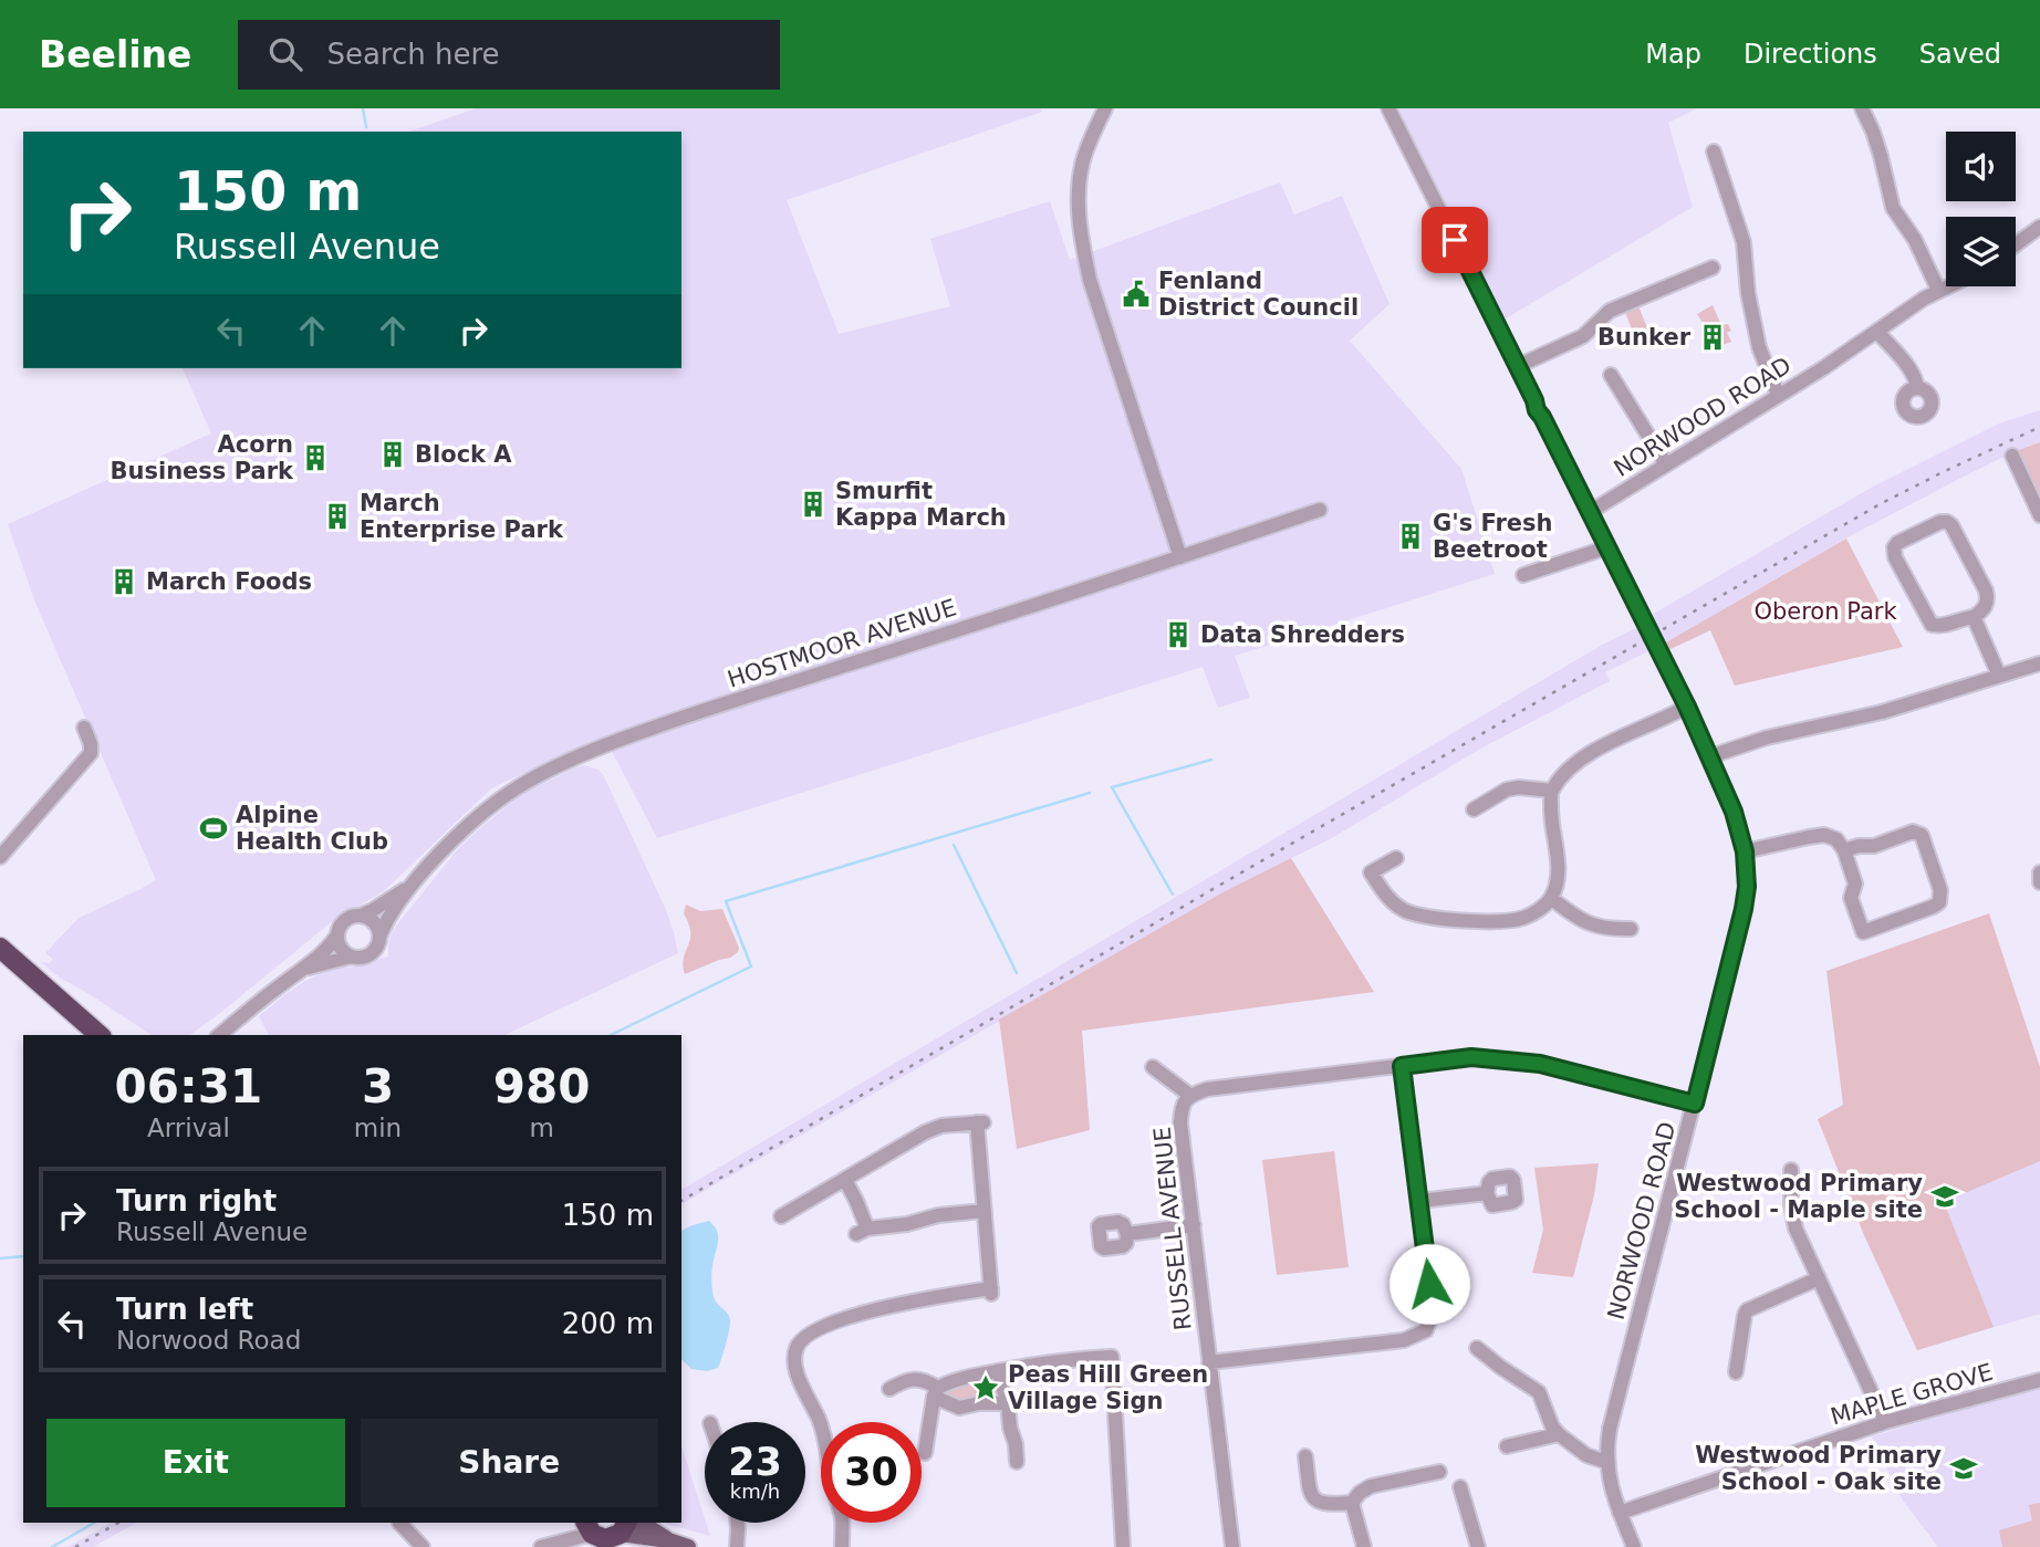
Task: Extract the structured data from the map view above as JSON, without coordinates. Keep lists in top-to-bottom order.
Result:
{
  "streets": {
    "street": [
      "NORWOOD ROAD",
      "HOSTMOOR AVENUE",
      "RUSSELL AVENUE",
      "MAPLE GROVE"
    ]
  },
  "crossings": [
    ["NORWOOD ROAD", "RUSSELL AVENUE"],
    ["NORWOOD ROAD", "MAPLE GROVE"]
  ],
  "parks": ["Oberon Park"],
  "places": {
    "public building": ["Fenland District Council"],
    "building": [
      "Bunker",
      "Block A",
      "Acorn Business Park",
      "Smurfit Kappa March",
      "March Enterprise Park",
      "G's Fresh Beetroot",
      "March Foods",
      "Data Shredders"
    ],
    "sports": ["Alpine Health Club"],
    "school or university": ["Westwood Primary School - Maple site", "Westwood Primary School - Oak site"],
    "place": ["Peas Hill Green Village Sign"]
  },
  "page": {
    "header": "Beeline",
    "search": "Search here",
    "nav": ["Map", "Directions", "Saved"],
    "turn": ["150 m", "Russell Avenue"],
    "eta": [
      "06:31",
      "Arrival",
      "3",
      "min",
      "980",
      "m"
    ],
    "list": [
      {
        "name": "Turn right",
        "note": "Russell Avenue",
        "value": "150 m"
      },
      {
        "name": "Turn left",
        "note": "Norwood Road",
        "value": "200 m"
      }
    ],
    "buttons": ["Exit", "Share"],
    "speed": "23 km/h",
    "limit": "30"
  }
}
